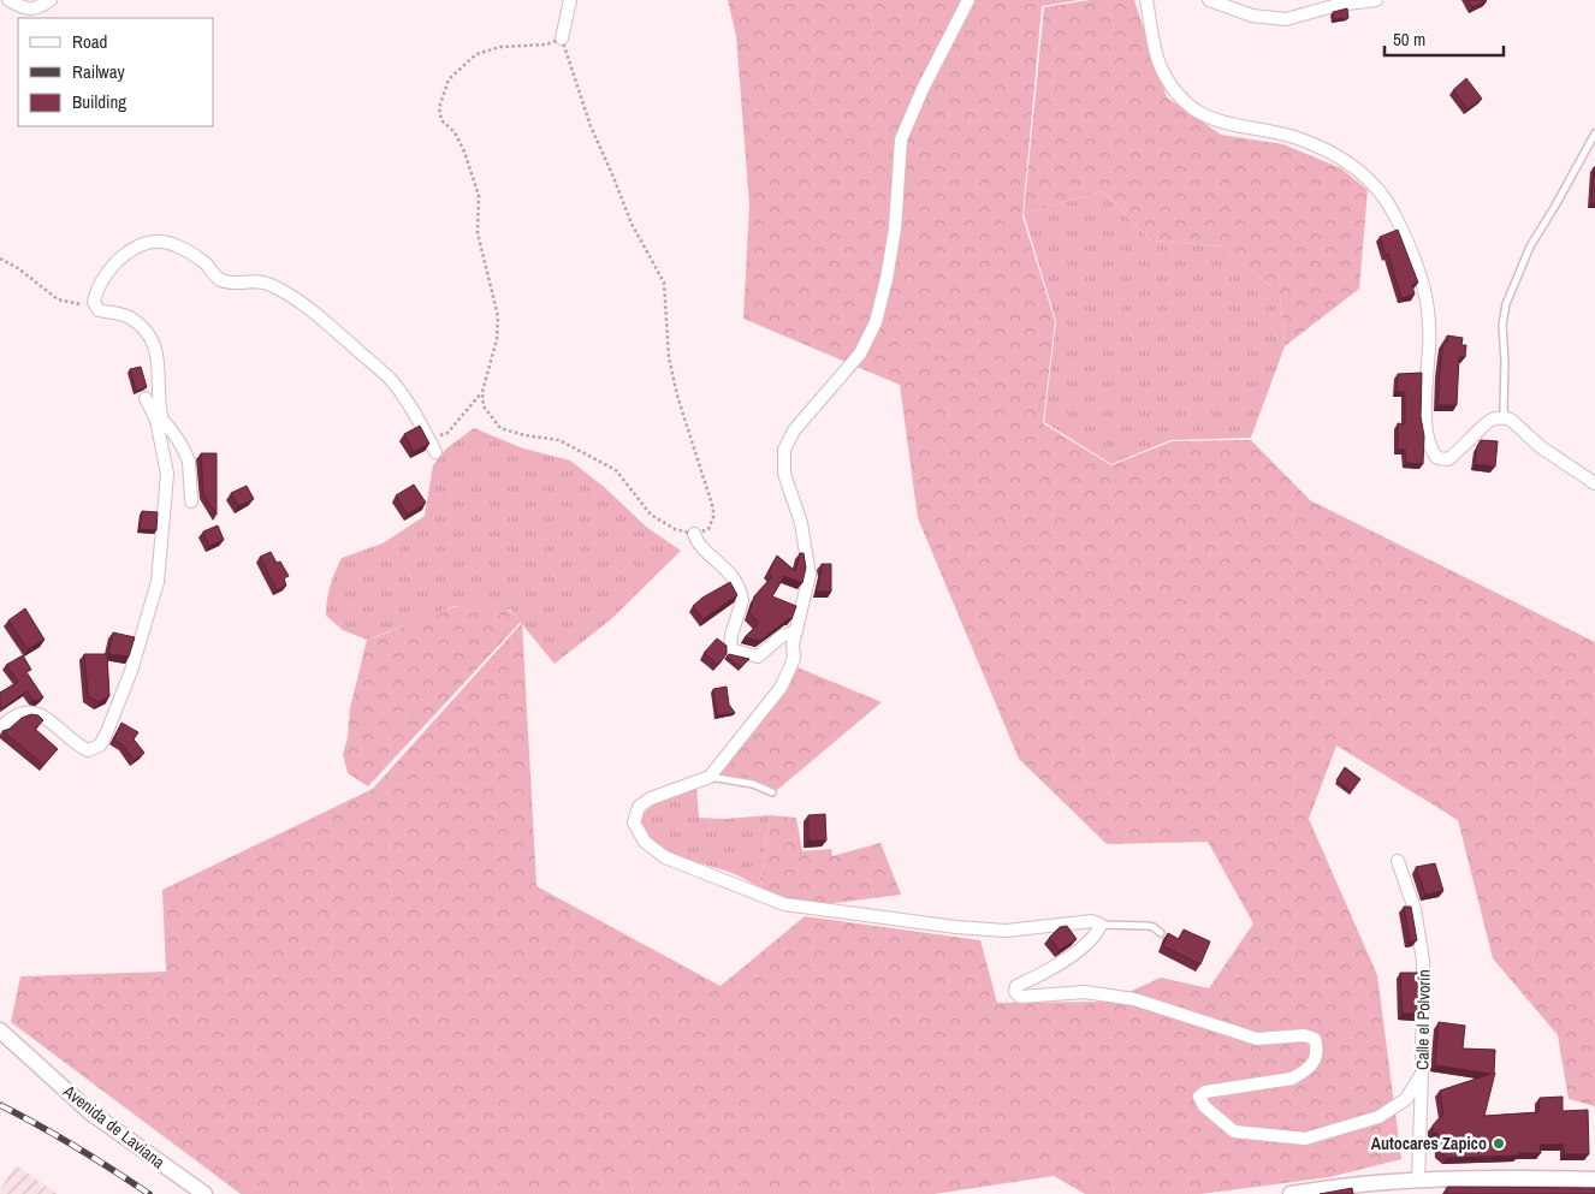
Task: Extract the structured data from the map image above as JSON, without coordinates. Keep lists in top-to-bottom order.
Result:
{
  "streets": {
    "street": ["Calle el Polvorín", "Avenida de Laviana"]
  },
  "places": ["Autocares Zapico"],
  "legend": ["Road", "Railway", "Building"],
  "scale_bar": "50 m"
}
